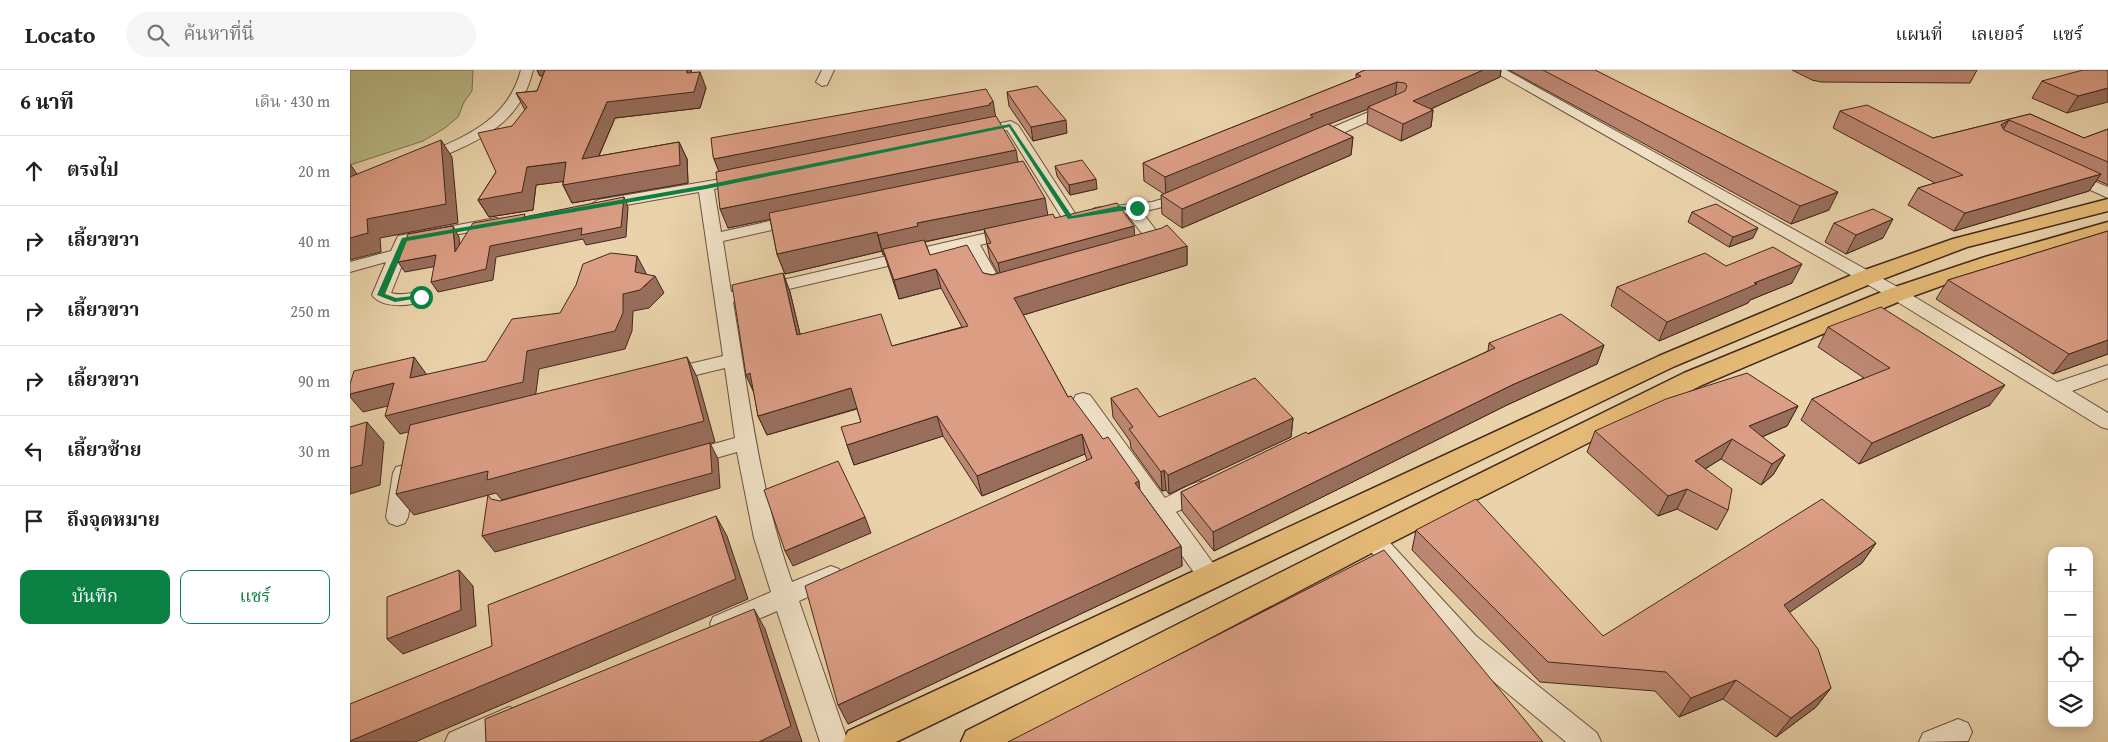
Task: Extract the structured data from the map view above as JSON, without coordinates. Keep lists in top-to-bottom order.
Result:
{
  "page": {
    "header": "Locato",
    "search": "ค้นหาที่นี่",
    "nav": ["แผนที่", "เลเยอร์", "แชร์"],
    "heading": ["6 นาที", "เดิน · 430 m"],
    "list": [
      ["ตรงไป", "20 m"],
      ["เลี้ยวขวา", "40 m"],
      ["เลี้ยวขวา", "250 m"],
      ["เลี้ยวขวา", "90 m"],
      ["เลี้ยวซ้าย", "30 m"],
      "ถึงจุดหมาย"
    ],
    "map_buttons": ["+", "−"],
    "buttons": ["บันทึก", "แชร์"]
  }
}
